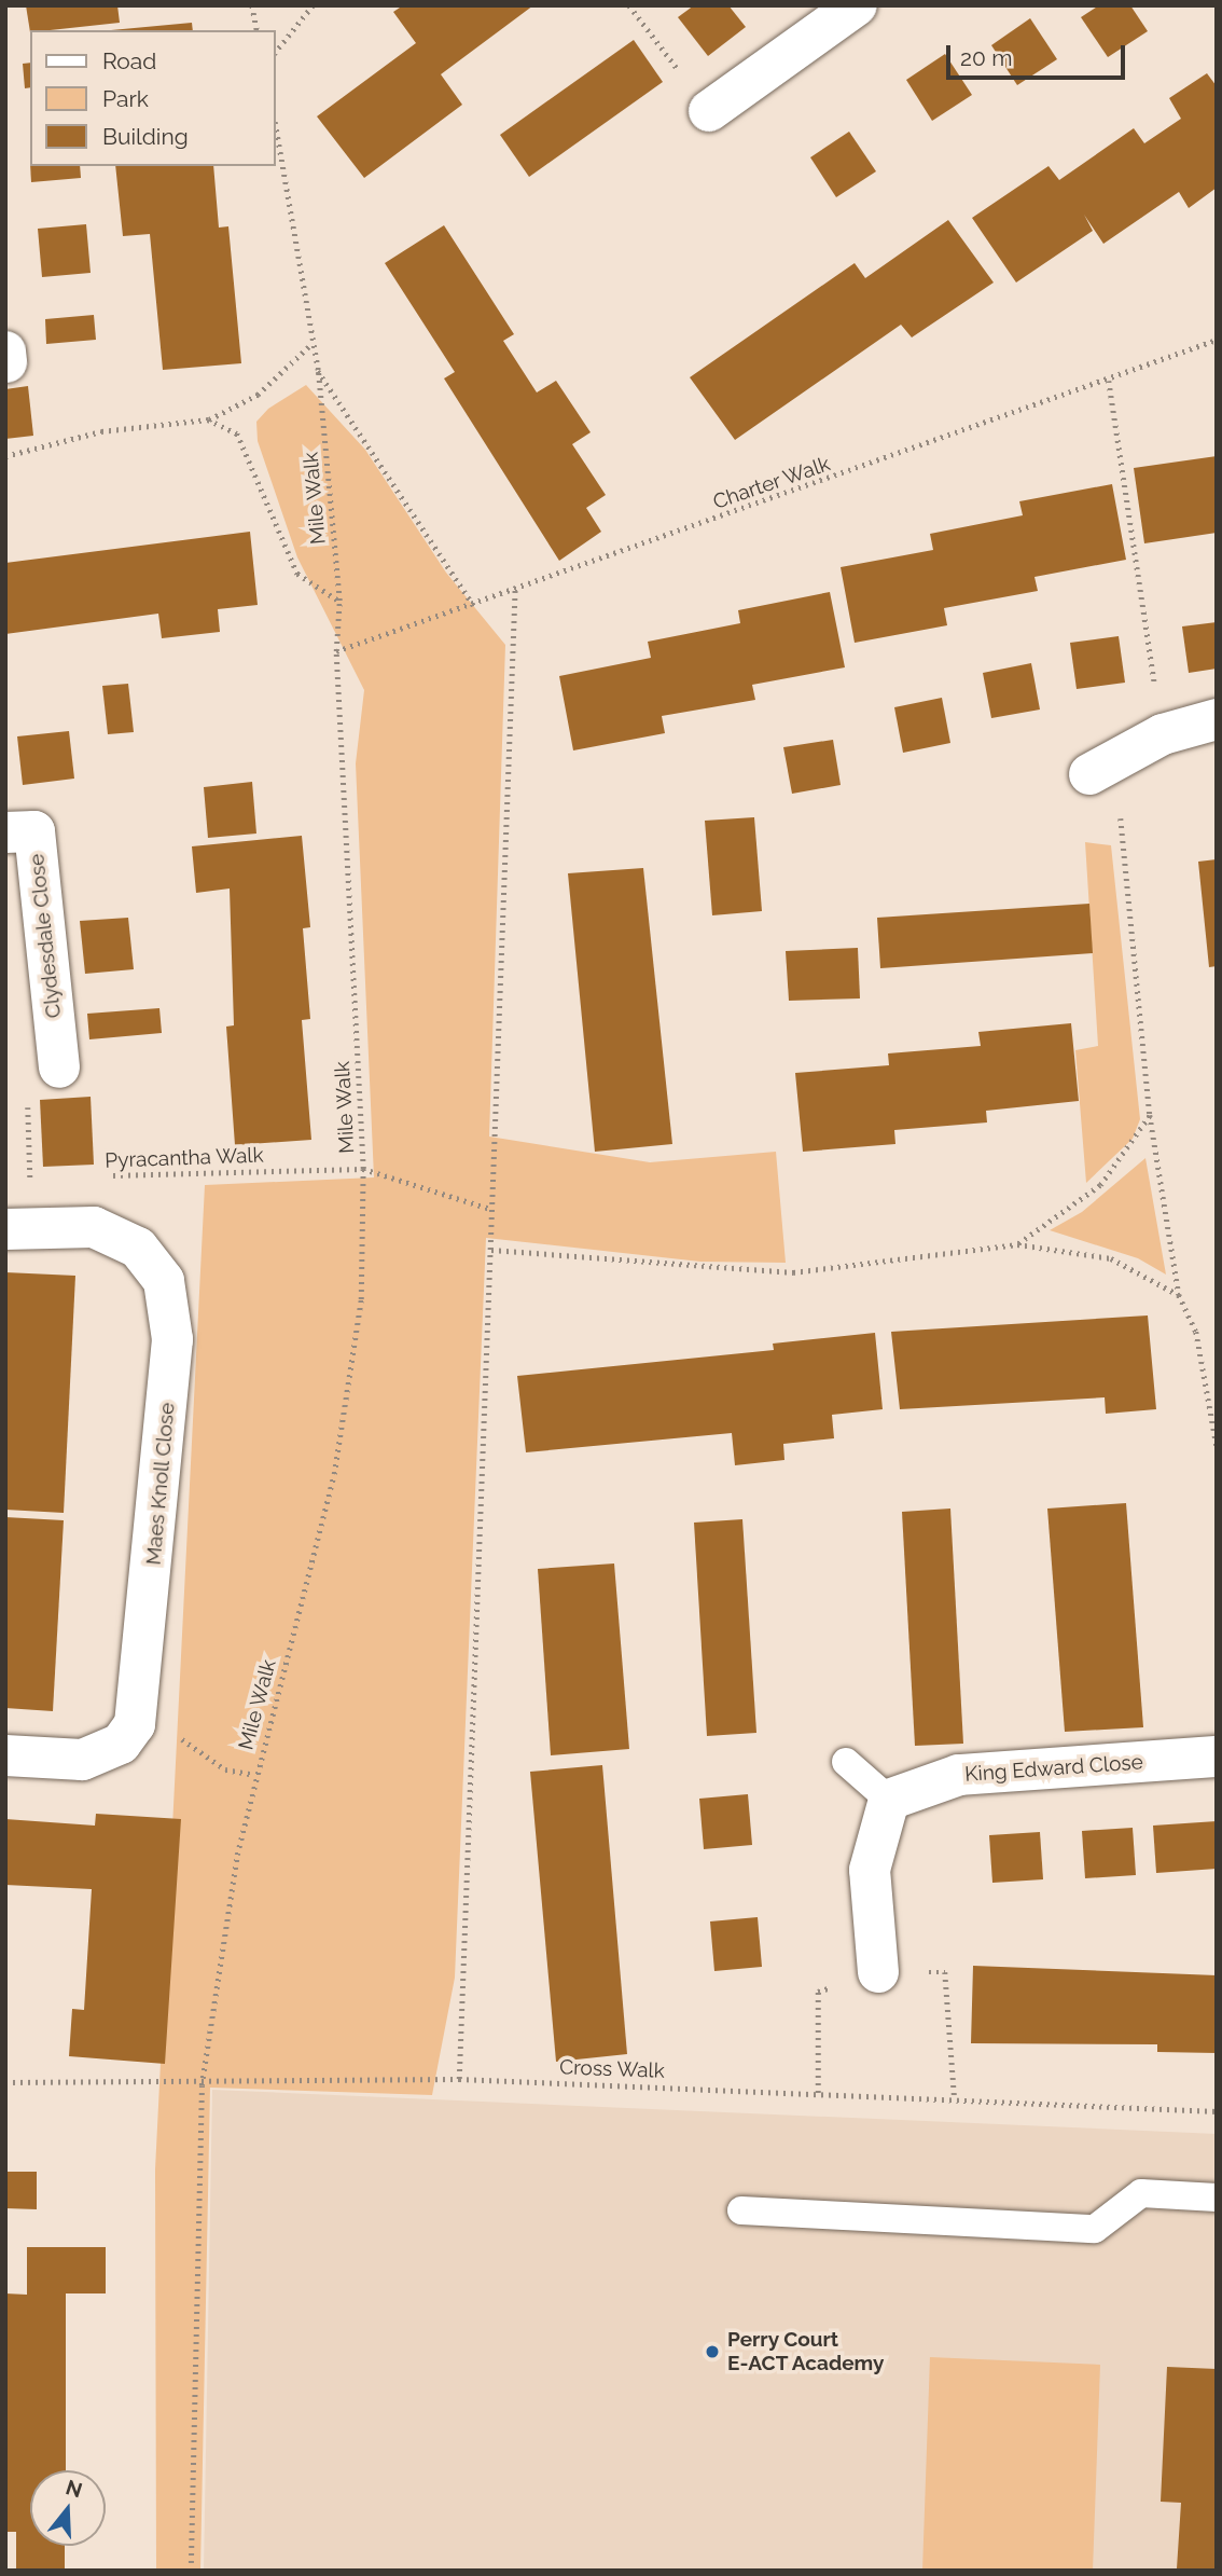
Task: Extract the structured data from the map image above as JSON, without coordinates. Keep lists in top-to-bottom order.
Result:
{
  "streets": {
    "street": ["Clydesdale Close", "Maes Knoll Close", "King Edward Close"],
    "path": [
      "Charter Walk",
      "Mile Walk",
      "Pyracantha Walk",
      "Cross Walk"
    ]
  },
  "crossings": [
    ["Charter Walk", "Mile Walk"],
    ["Mile Walk", "Pyracantha Walk"],
    ["Mile Walk", "Cross Walk"]
  ],
  "places": ["Perry Court E-ACT Academy"],
  "legend": ["Road", "Park", "Building"],
  "scale_bar": "20 m",
  "north": "top"
}
